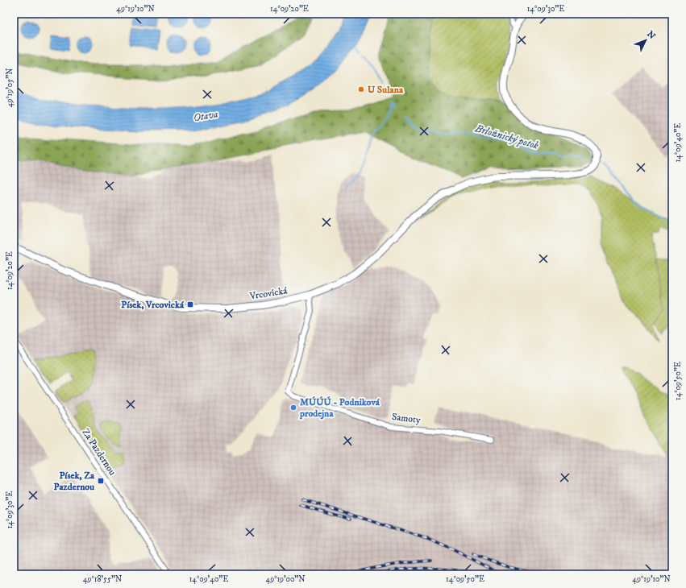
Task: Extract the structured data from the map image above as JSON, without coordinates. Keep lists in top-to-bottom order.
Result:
{
  "streets": {
    "street": ["Vrcovická", "Samoty", "Za Pazdernou"]
  },
  "crossings": [
    ["Vrcovická", "Samoty"]
  ],
  "water": ["Otava", "Brložnický potok"],
  "places": {
    "other": ["U Sulana", "MÚÚÚ - Podniková prodejna"],
    "transit": ["Písek, Vrcovická", "Písek, Za Pazdernou"]
  },
  "north": "top right",
  "coordinates": [
    "49°19'10\"N",
    "14°09'20\"E",
    "14°09'30\"E",
    "49°19'05\"N",
    "14°09'40\"E",
    "14°09'50\"E",
    "49°18'55\"N",
    "49°19'00\"N"
  ]
}
